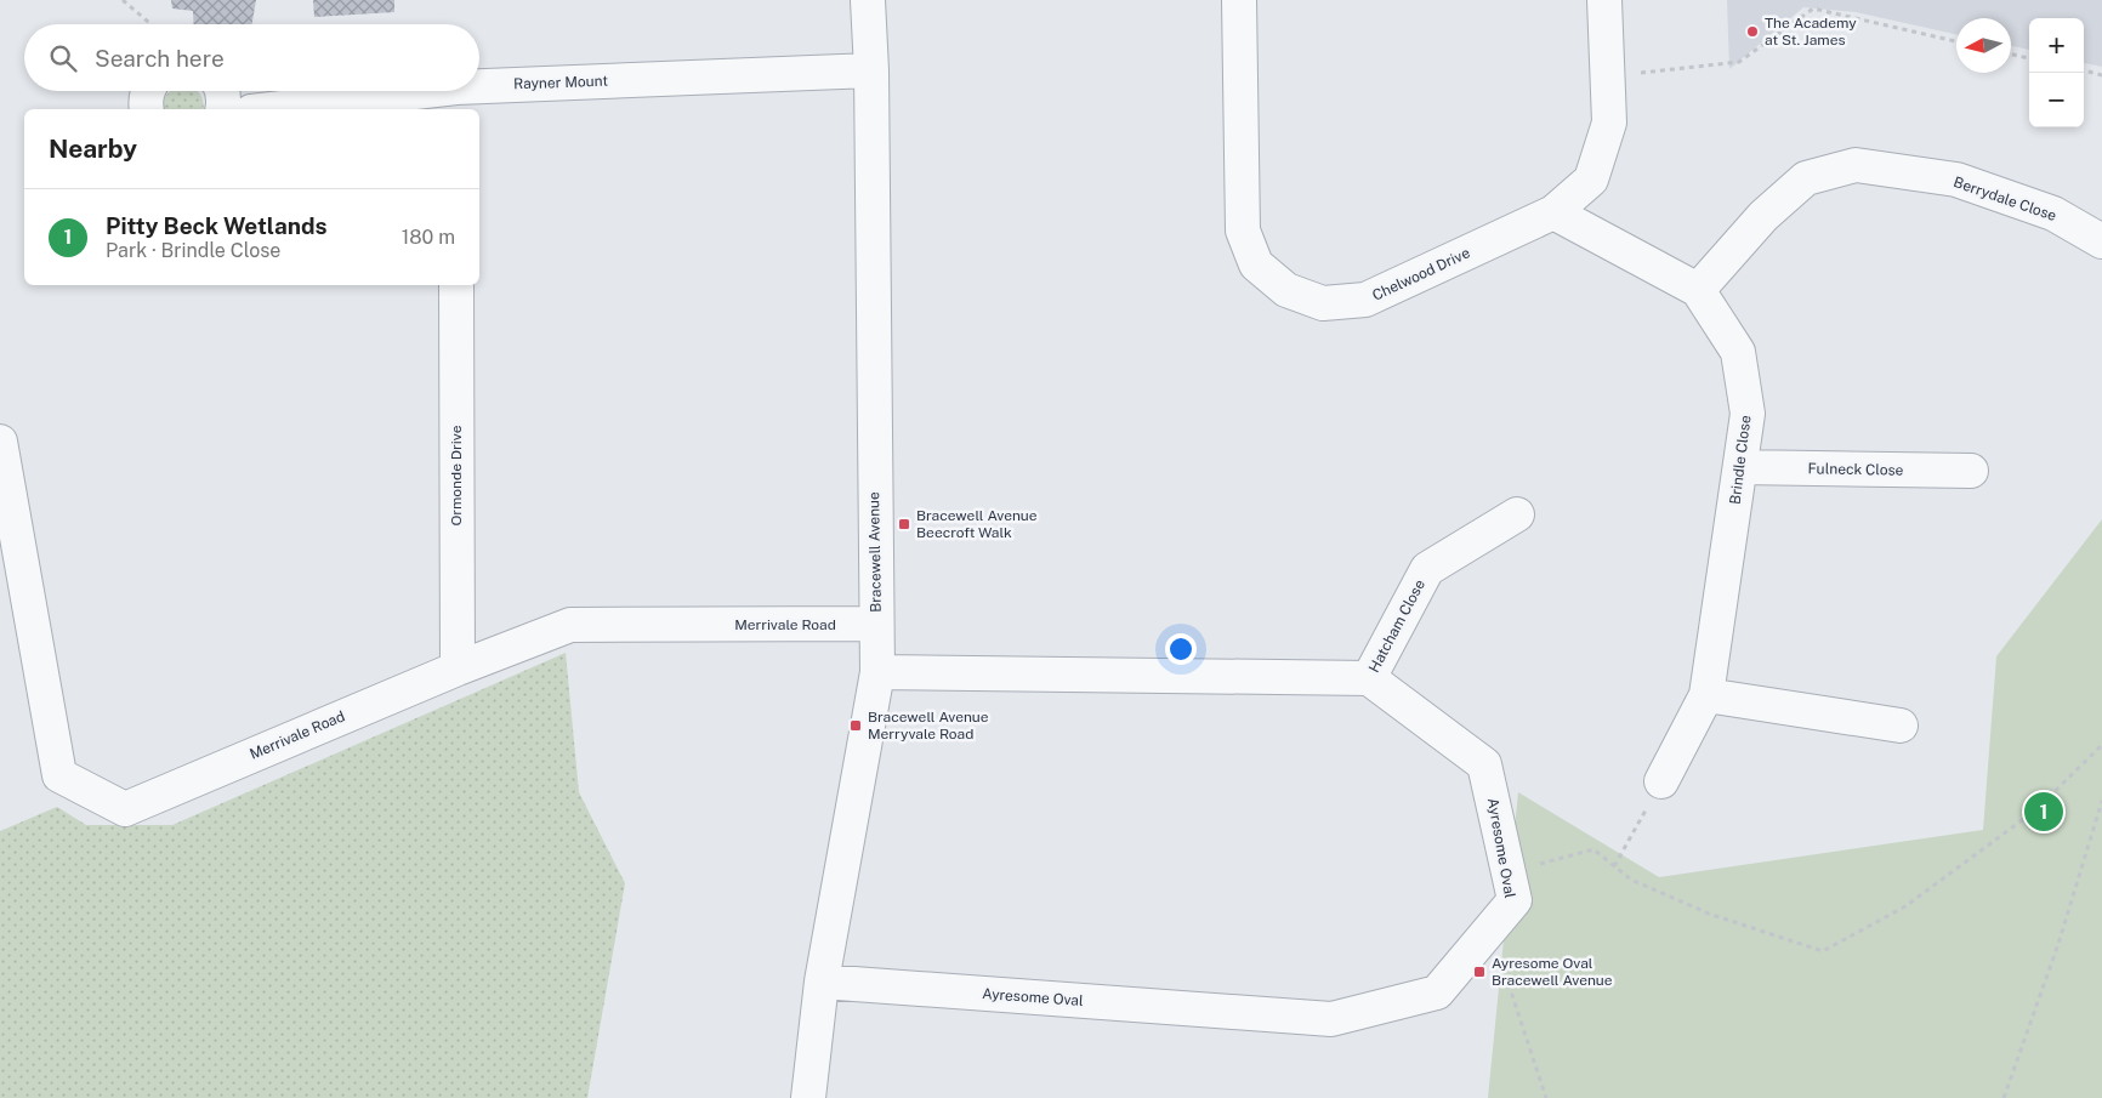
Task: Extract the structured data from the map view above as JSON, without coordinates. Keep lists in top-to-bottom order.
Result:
{
  "streets": {
    "street": [
      "Rayner Mount",
      "Berrydale Close",
      "Chelwood Drive",
      "Brindle Close",
      "Fulneck Close",
      "Ormonde Drive",
      "Bracewell Avenue",
      "Merrivale Road",
      "Hatcham Close",
      "Ayresome Oval"
    ]
  },
  "crossings": [
    ["Rayner Mount", "Bracewell Avenue"],
    ["Berrydale Close", "Brindle Close"],
    ["Chelwood Drive", "Brindle Close"],
    ["Brindle Close", "Fulneck Close"],
    ["Ormonde Drive", "Merrivale Road"],
    ["Bracewell Avenue", "Merrivale Road"],
    ["Bracewell Avenue", "Ayresome Oval"],
    ["Hatcham Close", "Ayresome Oval"]
  ],
  "places": {
    "other": ["The Academy at St. James"],
    "transit": ["Bracewell Avenue Beecroft Walk", "Bracewell Avenue Merryvale Road", "Ayresome Oval Bracewell Avenue"]
  },
  "north": "left",
  "page": {
    "map_buttons": ["+", "−"],
    "search": "Search here",
    "heading": "Nearby",
    "list": [
      {
        "mark": "1",
        "name": "Pitty Beck Wetlands",
        "note": "Park · Brindle Close",
        "value": "180 m"
      }
    ],
    "pins": "1"
  }
}
